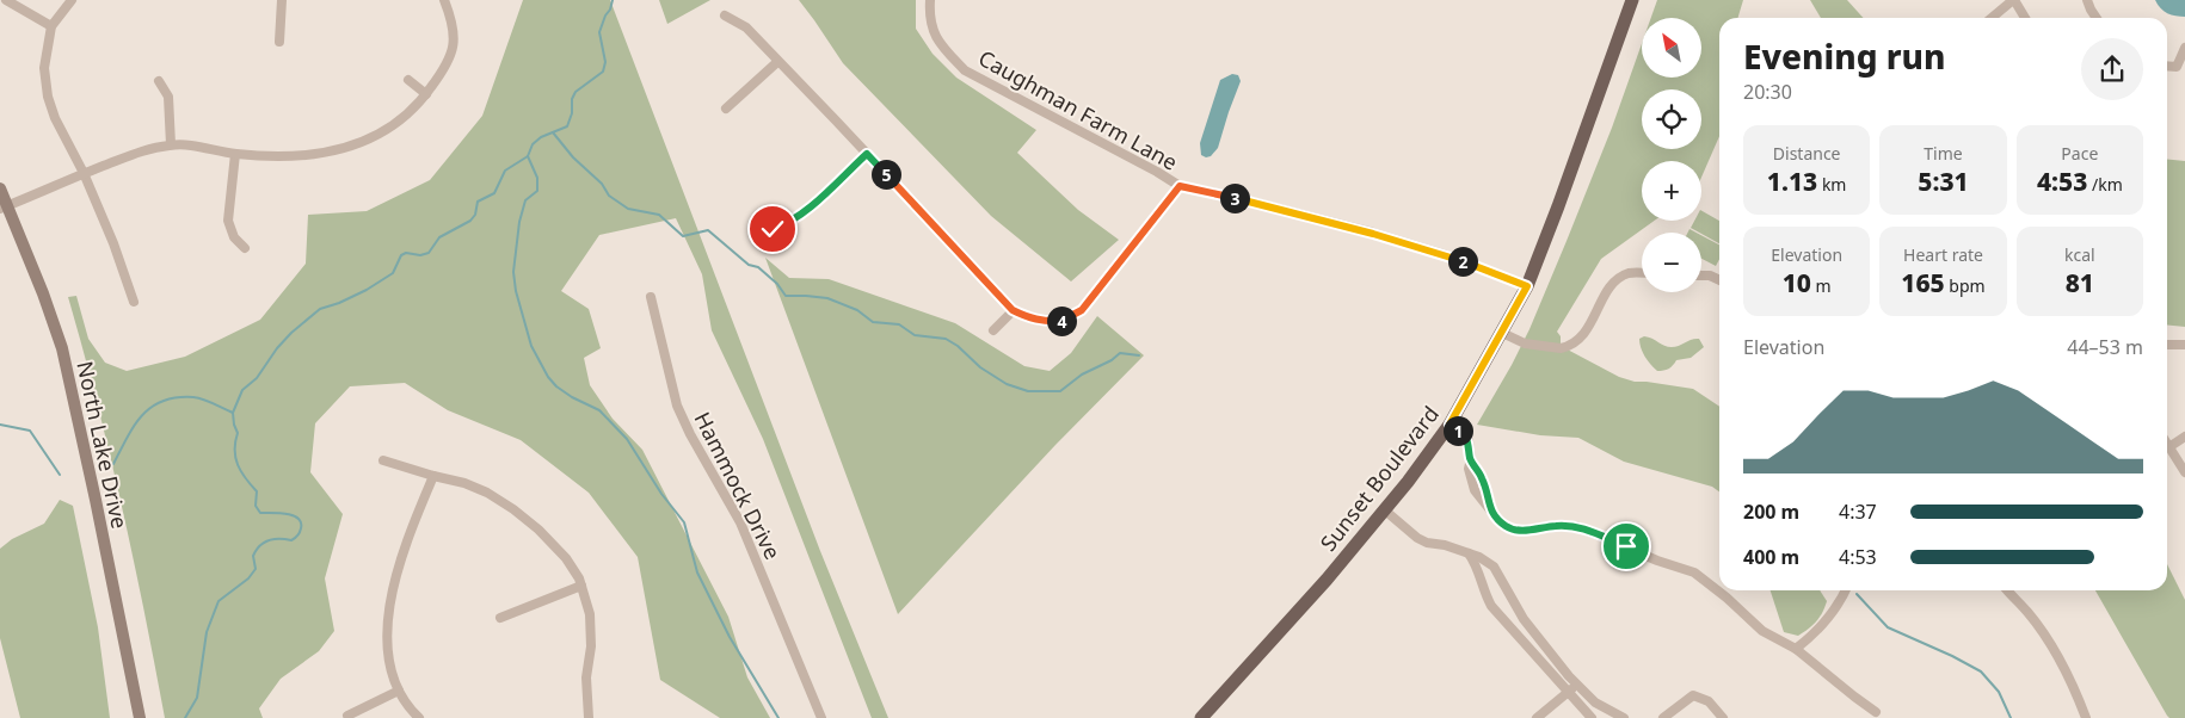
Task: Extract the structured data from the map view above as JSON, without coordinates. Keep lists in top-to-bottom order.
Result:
{
  "streets": {
    "main road": ["North Lake Drive", "Sunset Boulevard"],
    "street": ["Caughman Farm Lane", "Hammock Drive"]
  },
  "crossings": [
    ["Caughman Farm Lane", "Sunset Boulevard"]
  ],
  "north": "top left",
  "page": {
    "map_buttons": ["+", "−"],
    "heading": ["Evening run", "20:30"],
    "stats": [
      ["Distance", "1.13 km"],
      ["Time", "5:31"],
      ["Pace", "4:53 /km"],
      ["Elevation", "10 m"],
      ["Heart rate", "165 bpm"],
      ["kcal", "81"]
    ],
    "pins": [
      "5",
      "3",
      "2",
      "4",
      "1"
    ],
    "chart": ["Elevation", "44–53 m"],
    "list": [
      {
        "name": "200 m",
        "note": "4:37"
      },
      {
        "name": "400 m",
        "note": "4:53"
      }
    ]
  }
}
